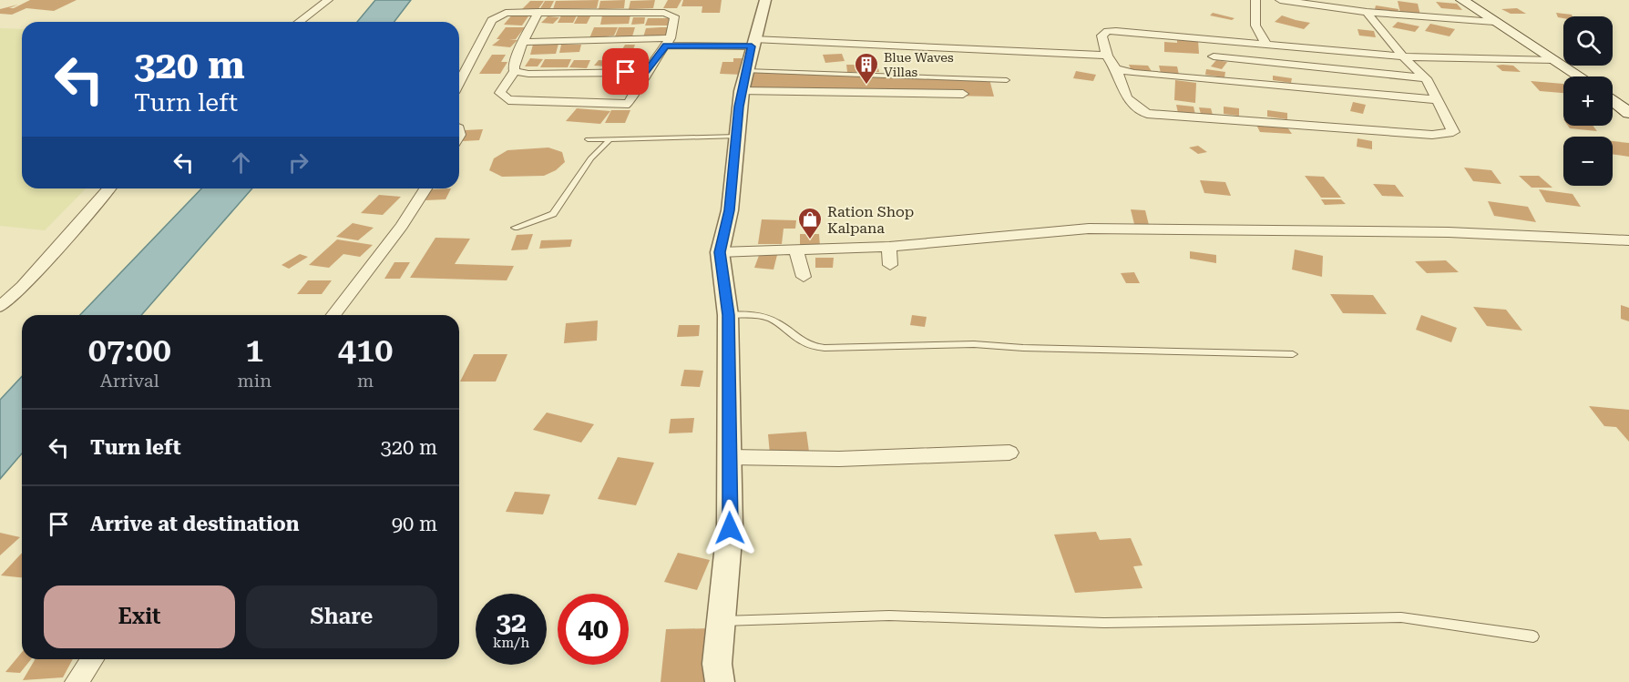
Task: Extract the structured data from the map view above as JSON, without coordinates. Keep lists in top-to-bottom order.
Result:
{
  "places": {
    "building": ["Blue Waves Villas"],
    "shop": ["Ration Shop Kalpana"]
  },
  "page": {
    "map_buttons": ["+", "−"],
    "turn": ["320 m", "Turn left"],
    "eta": [
      "07:00",
      "Arrival",
      "1",
      "min",
      "410",
      "m"
    ],
    "list": [
      {
        "name": "Turn left",
        "value": "320 m"
      },
      {
        "name": "Arrive at destination",
        "value": "90 m"
      }
    ],
    "buttons": ["Exit", "Share"],
    "speed": "32 km/h",
    "limit": "40"
  }
}
